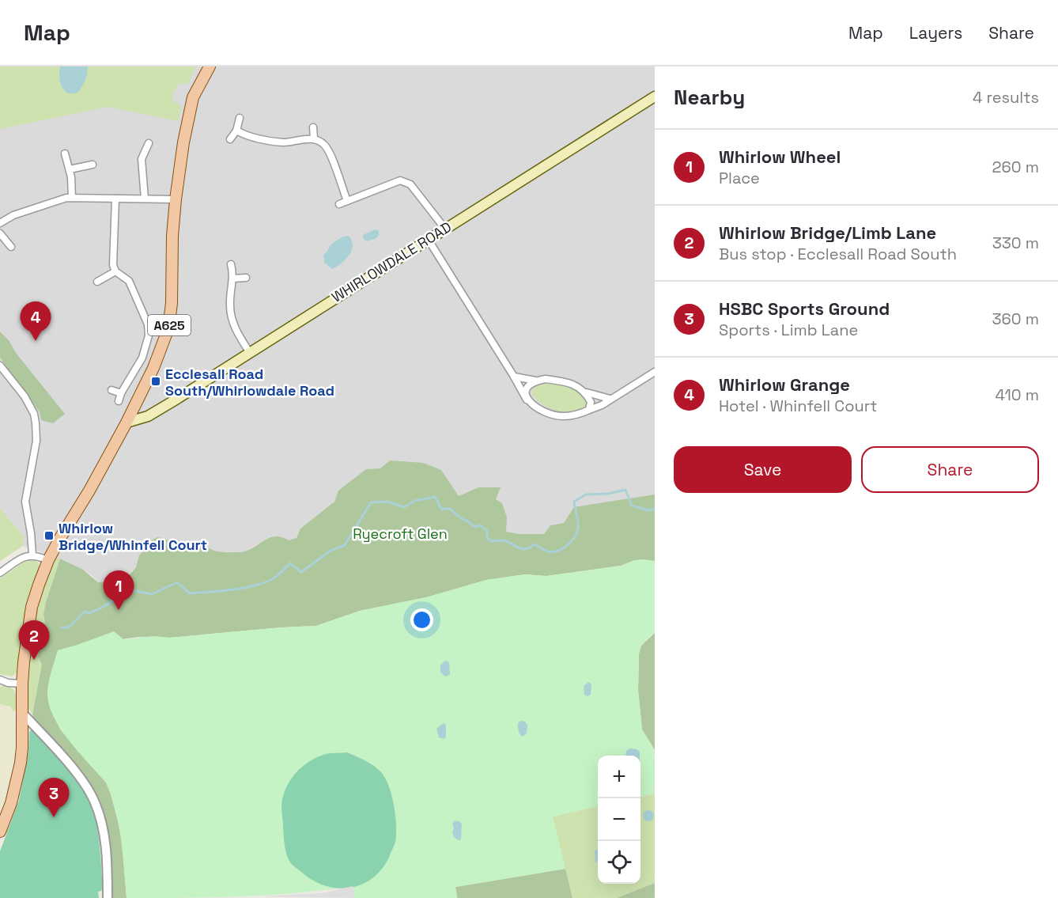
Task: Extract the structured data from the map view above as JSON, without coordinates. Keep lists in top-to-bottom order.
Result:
{
  "streets": {
    "main road": ["WHIRLOWDALE ROAD", "A625"]
  },
  "crossings": [
    ["WHIRLOWDALE ROAD", "A625"]
  ],
  "parks": ["Ryecroft Glen"],
  "places": {
    "transit": ["Ecclesall Road South/Whirlowdale Road", "Whirlow Bridge/Whinfell Court"]
  },
  "page": {
    "header": "Map",
    "nav": ["Map", "Layers", "Share"],
    "heading": ["Nearby", "4 results"],
    "list": [
      {
        "mark": "1",
        "name": "Whirlow Wheel",
        "note": "Place",
        "value": "260 m"
      },
      {
        "mark": "2",
        "name": "Whirlow Bridge/Limb Lane",
        "note": "Bus stop · Ecclesall Road South",
        "value": "330 m"
      },
      {
        "mark": "3",
        "name": "HSBC Sports Ground",
        "note": "Sports · Limb Lane",
        "value": "360 m"
      },
      {
        "mark": "4",
        "name": "Whirlow Grange",
        "note": "Hotel · Whinfell Court",
        "value": "410 m"
      }
    ],
    "pins": [
      "4",
      "1",
      "2",
      "3"
    ],
    "buttons": ["Save", "Share"],
    "map_buttons": ["+", "−"]
  }
}
